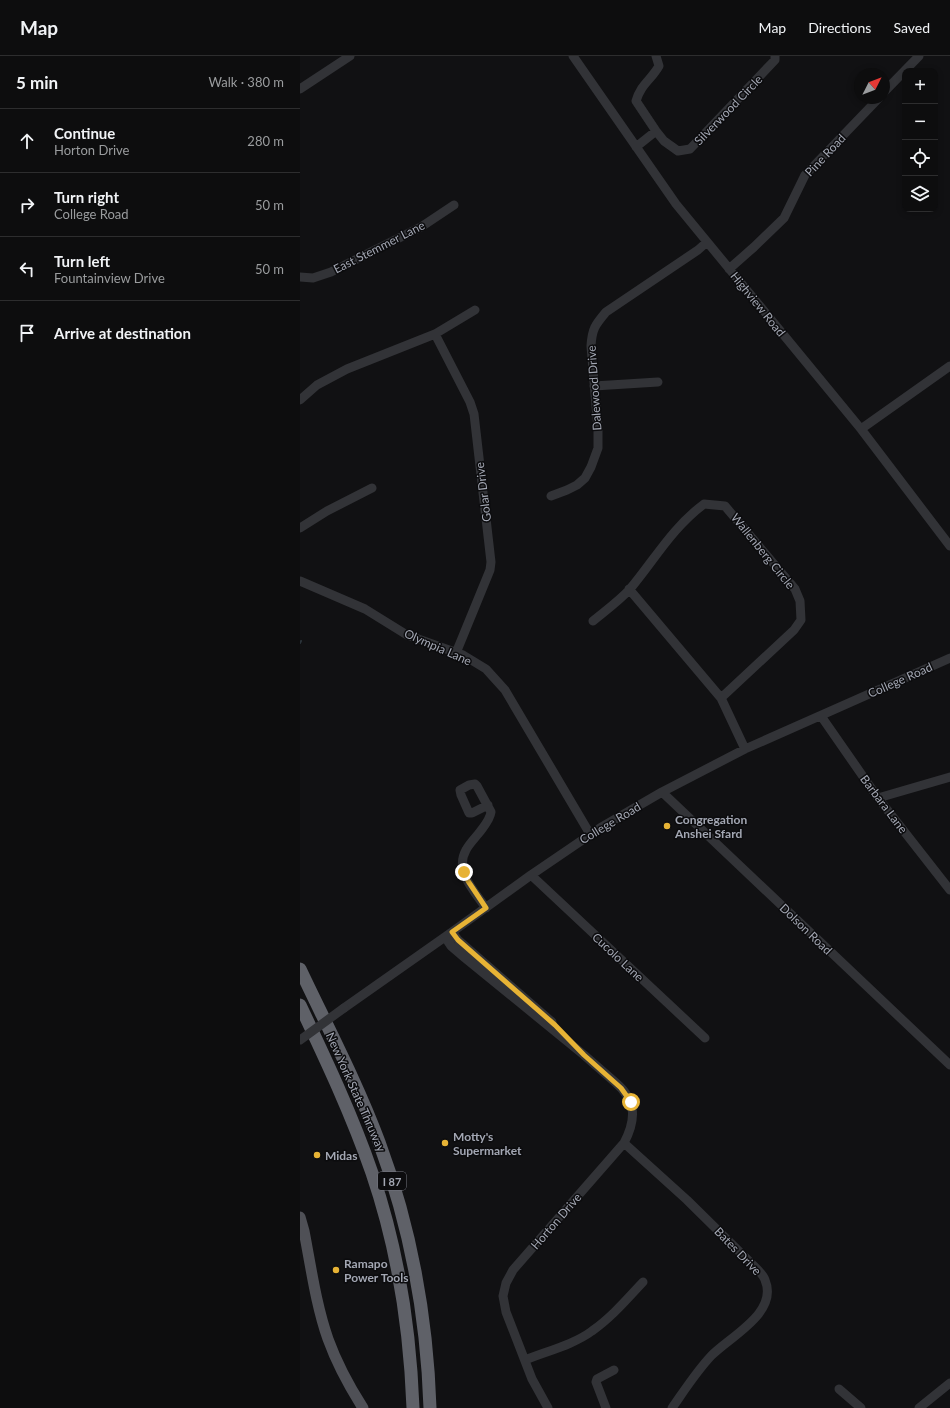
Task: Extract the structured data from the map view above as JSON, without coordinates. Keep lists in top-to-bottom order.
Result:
{
  "streets": {
    "highway": ["New York State Thruway", "I 87"],
    "street": [
      "Silverwood Circle",
      "Pine Road",
      "East Stemmer Lane",
      "Highview Road",
      "Dalewood Drive",
      "Golar Drive",
      "Wallenberg Circle",
      "Olympia Lane",
      "College Road",
      "Barbara Lane",
      "Dolson Road",
      "Cucolo Lane",
      "Horton Drive",
      "Bates Drive"
    ]
  },
  "crossings": [
    ["Pine Road", "Highview Road"],
    ["Highview Road", "Dalewood Drive"],
    ["Golar Drive", "Olympia Lane"],
    ["Olympia Lane", "College Road"],
    ["College Road", "Barbara Lane"],
    ["College Road", "Dolson Road"],
    ["College Road", "Cucolo Lane"],
    ["College Road", "Horton Drive"],
    ["Horton Drive", "Bates Drive"]
  ],
  "places": [
    "Congregation Anshei Sfard",
    "Motty's Supermarket",
    "Midas",
    "Ramapo Power Tools"
  ],
  "north": "top right",
  "page": {
    "header": "Map",
    "nav": ["Map", "Directions", "Saved"],
    "heading": ["5 min", "Walk · 380 m"],
    "map_buttons": ["+", "−"],
    "list": [
      ["Continue", "Horton Drive", "280 m"],
      ["Turn right", "College Road", "50 m"],
      ["Turn left", "Fountainview Drive", "50 m"],
      "Arrive at destination"
    ]
  }
}
